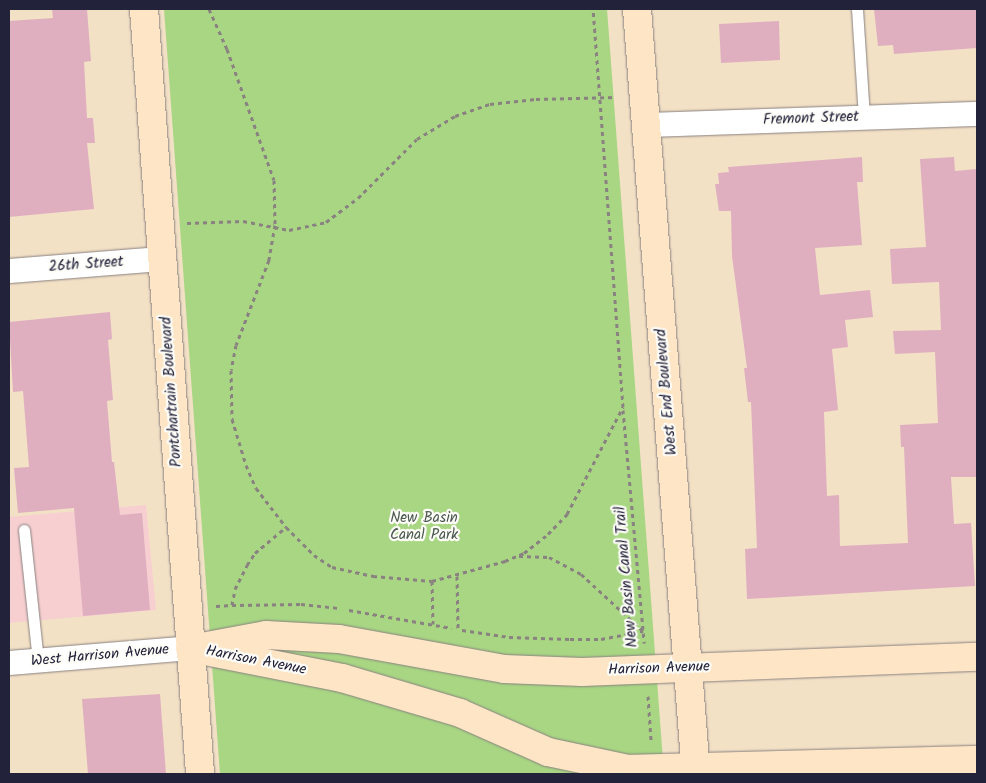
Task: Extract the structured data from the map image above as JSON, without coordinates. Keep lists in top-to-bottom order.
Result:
{
  "streets": {
    "street": [
      "Fremont Street",
      "26th Street",
      "Pontchartrain Boulevard",
      "West End Boulevard",
      "West Harrison Avenue",
      "Harrison Avenue"
    ],
    "path": ["New Basin Canal Trail"]
  },
  "crossings": [
    ["Fremont Street", "West End Boulevard"],
    ["26th Street", "Pontchartrain Boulevard"],
    ["Pontchartrain Boulevard", "West Harrison Avenue"],
    ["Pontchartrain Boulevard", "Harrison Avenue"],
    ["West End Boulevard", "Harrison Avenue"],
    ["New Basin Canal Trail", "Harrison Avenue"],
    ["West Harrison Avenue", "Harrison Avenue"]
  ],
  "parks": ["New Basin Canal Park"]
}
